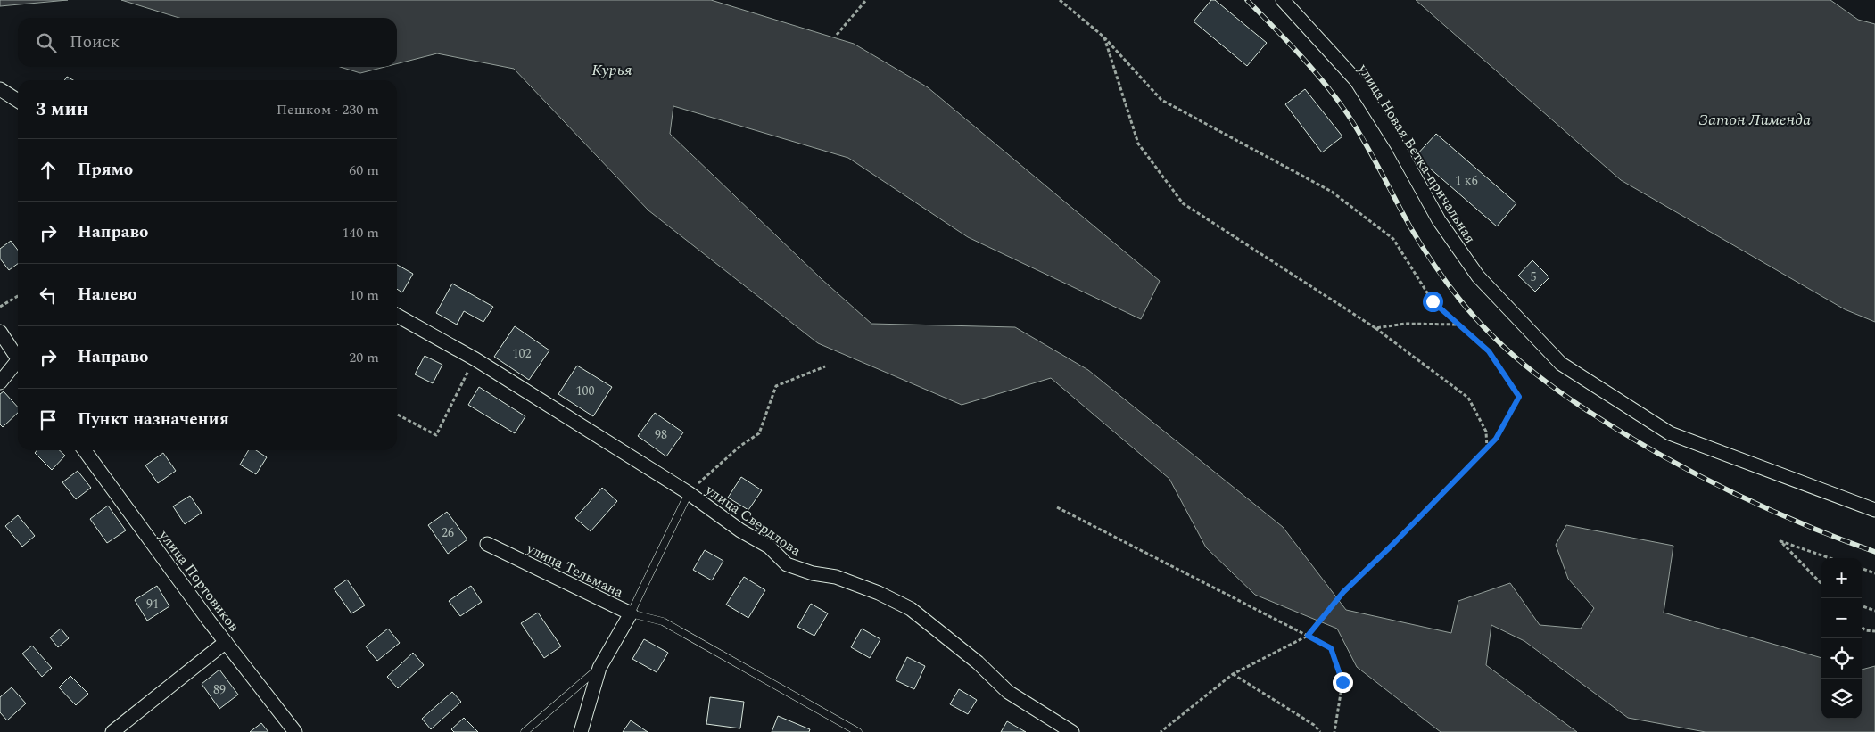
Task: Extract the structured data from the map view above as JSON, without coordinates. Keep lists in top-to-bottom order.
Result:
{
  "streets": {
    "street": [
      "улица Новая Ветка-причальная",
      "улица Свердлова",
      "улица Тельмана",
      "улица Портовиков"
    ]
  },
  "water": ["Курья", "Затон Лименда"],
  "house_numbers": [
    "1 к6",
    "5",
    "102",
    "100",
    "98",
    "26",
    "91",
    "89"
  ],
  "page": {
    "search": "Поиск",
    "heading": ["3 мин", "Пешком · 230 m"],
    "list": [
      ["Прямо", "60 m"],
      ["Направо", "140 m"],
      ["Налево", "10 m"],
      ["Направо", "20 m"],
      "Пункт назначения"
    ],
    "map_buttons": ["+", "−"]
  }
}
